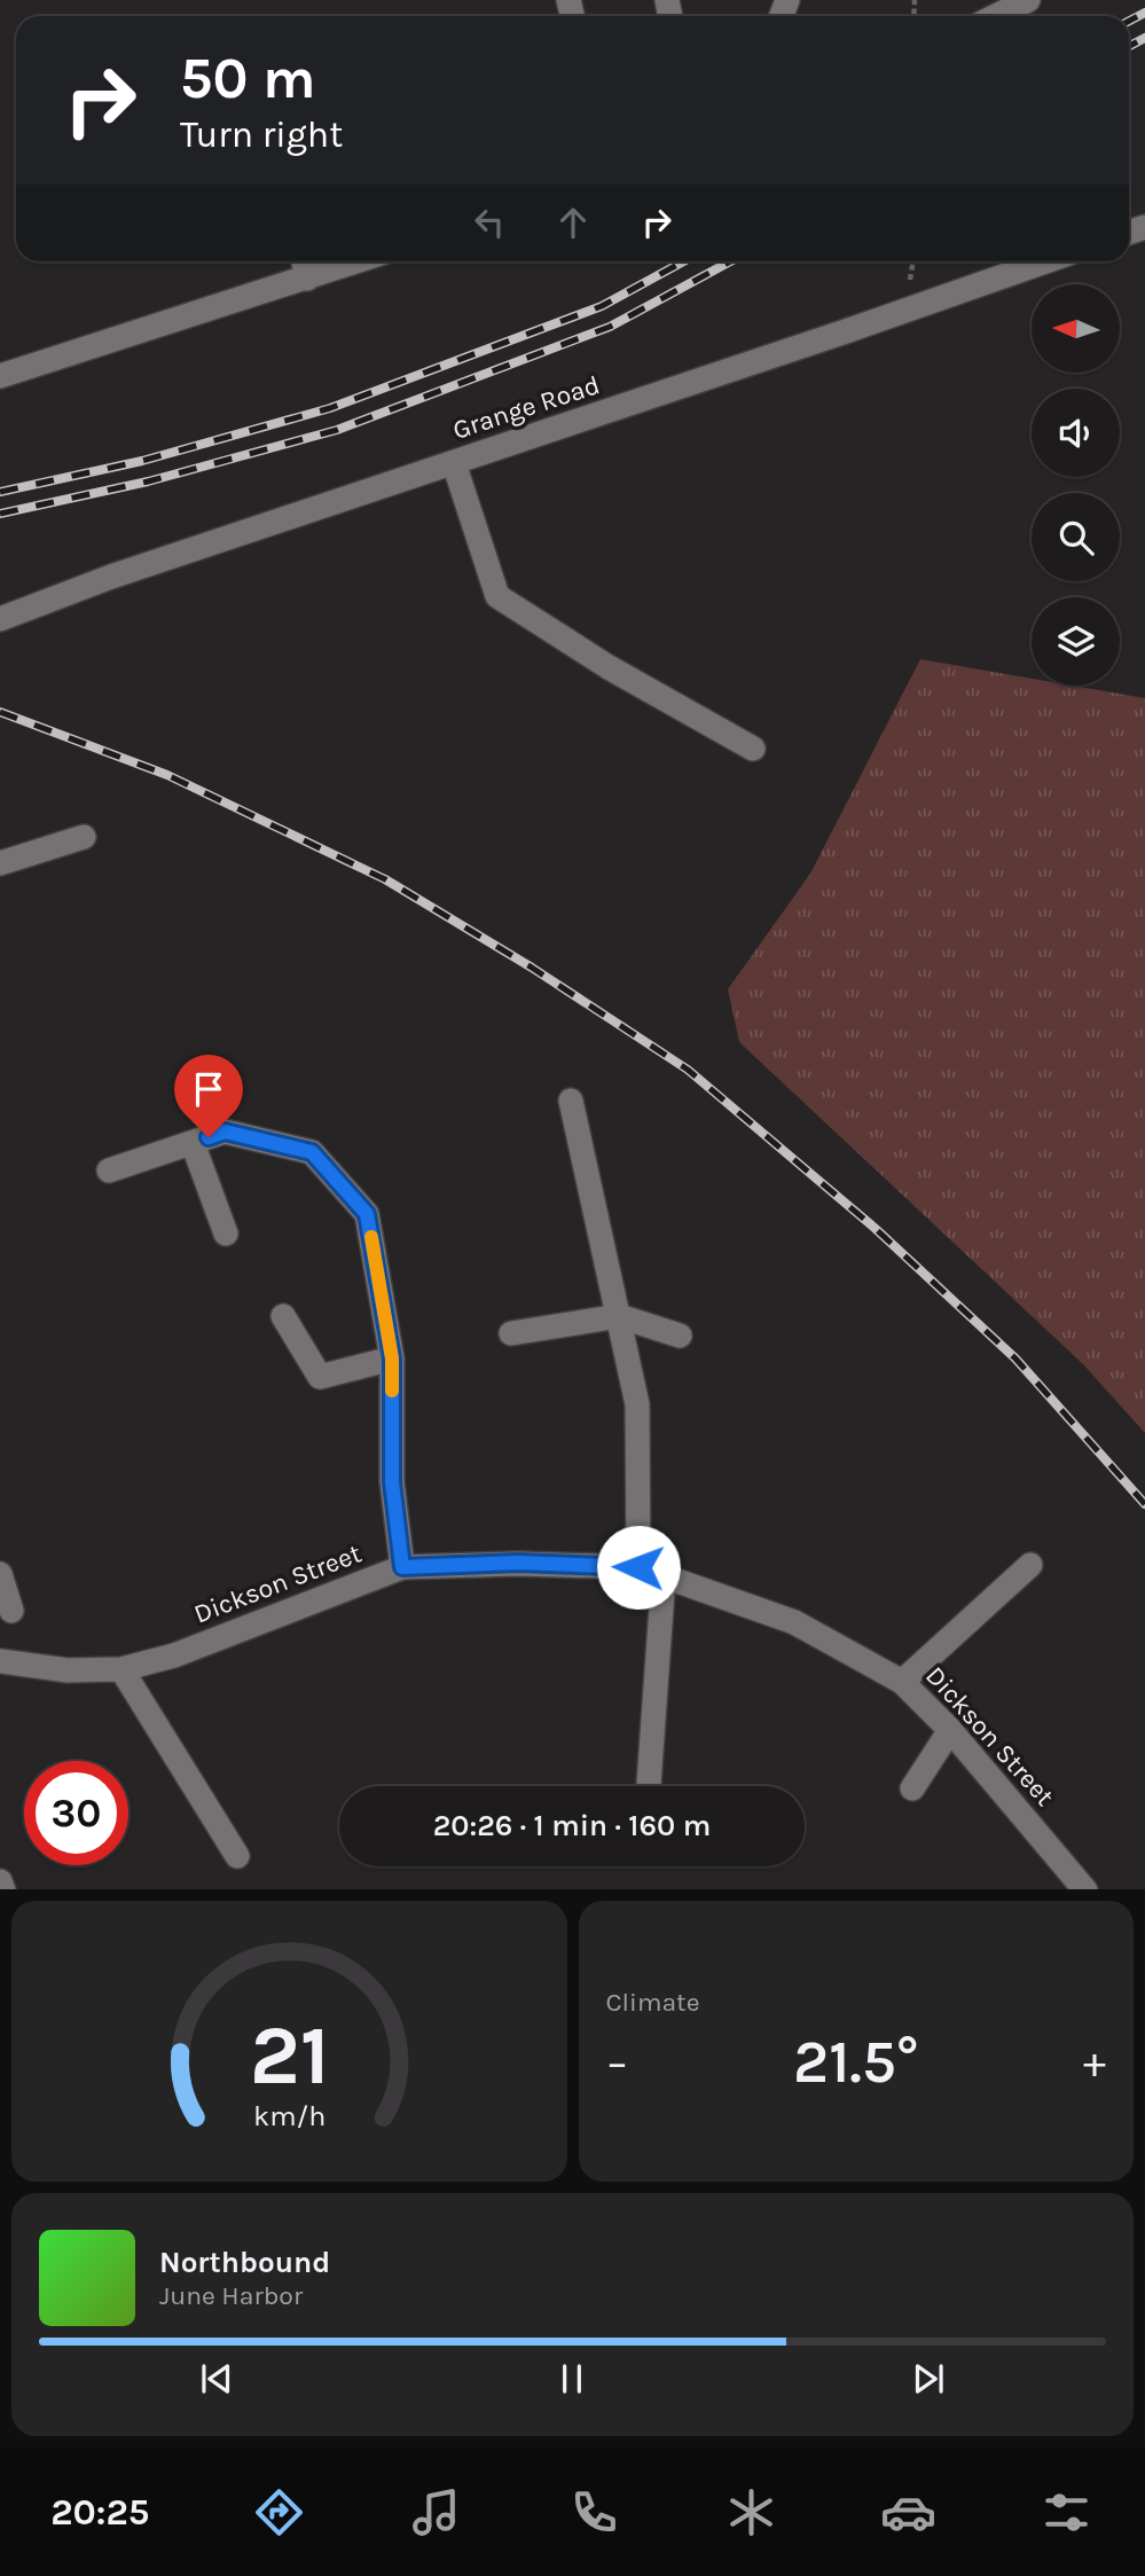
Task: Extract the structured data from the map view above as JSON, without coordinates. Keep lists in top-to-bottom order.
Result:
{
  "streets": {
    "street": ["Grange Road", "Dickson Street"]
  },
  "north": "left",
  "page": {
    "turn": ["50 m", "Turn right"],
    "limit": "30",
    "trip": "20:26 · 1 min · 160 m",
    "tile": "Climate",
    "heat": ["−", "21.5°", "+"],
    "song": ["Northbound", "June Harbor"],
    "tabs": "20:25",
    "gauge": ["21", "km/h"]
  }
}
